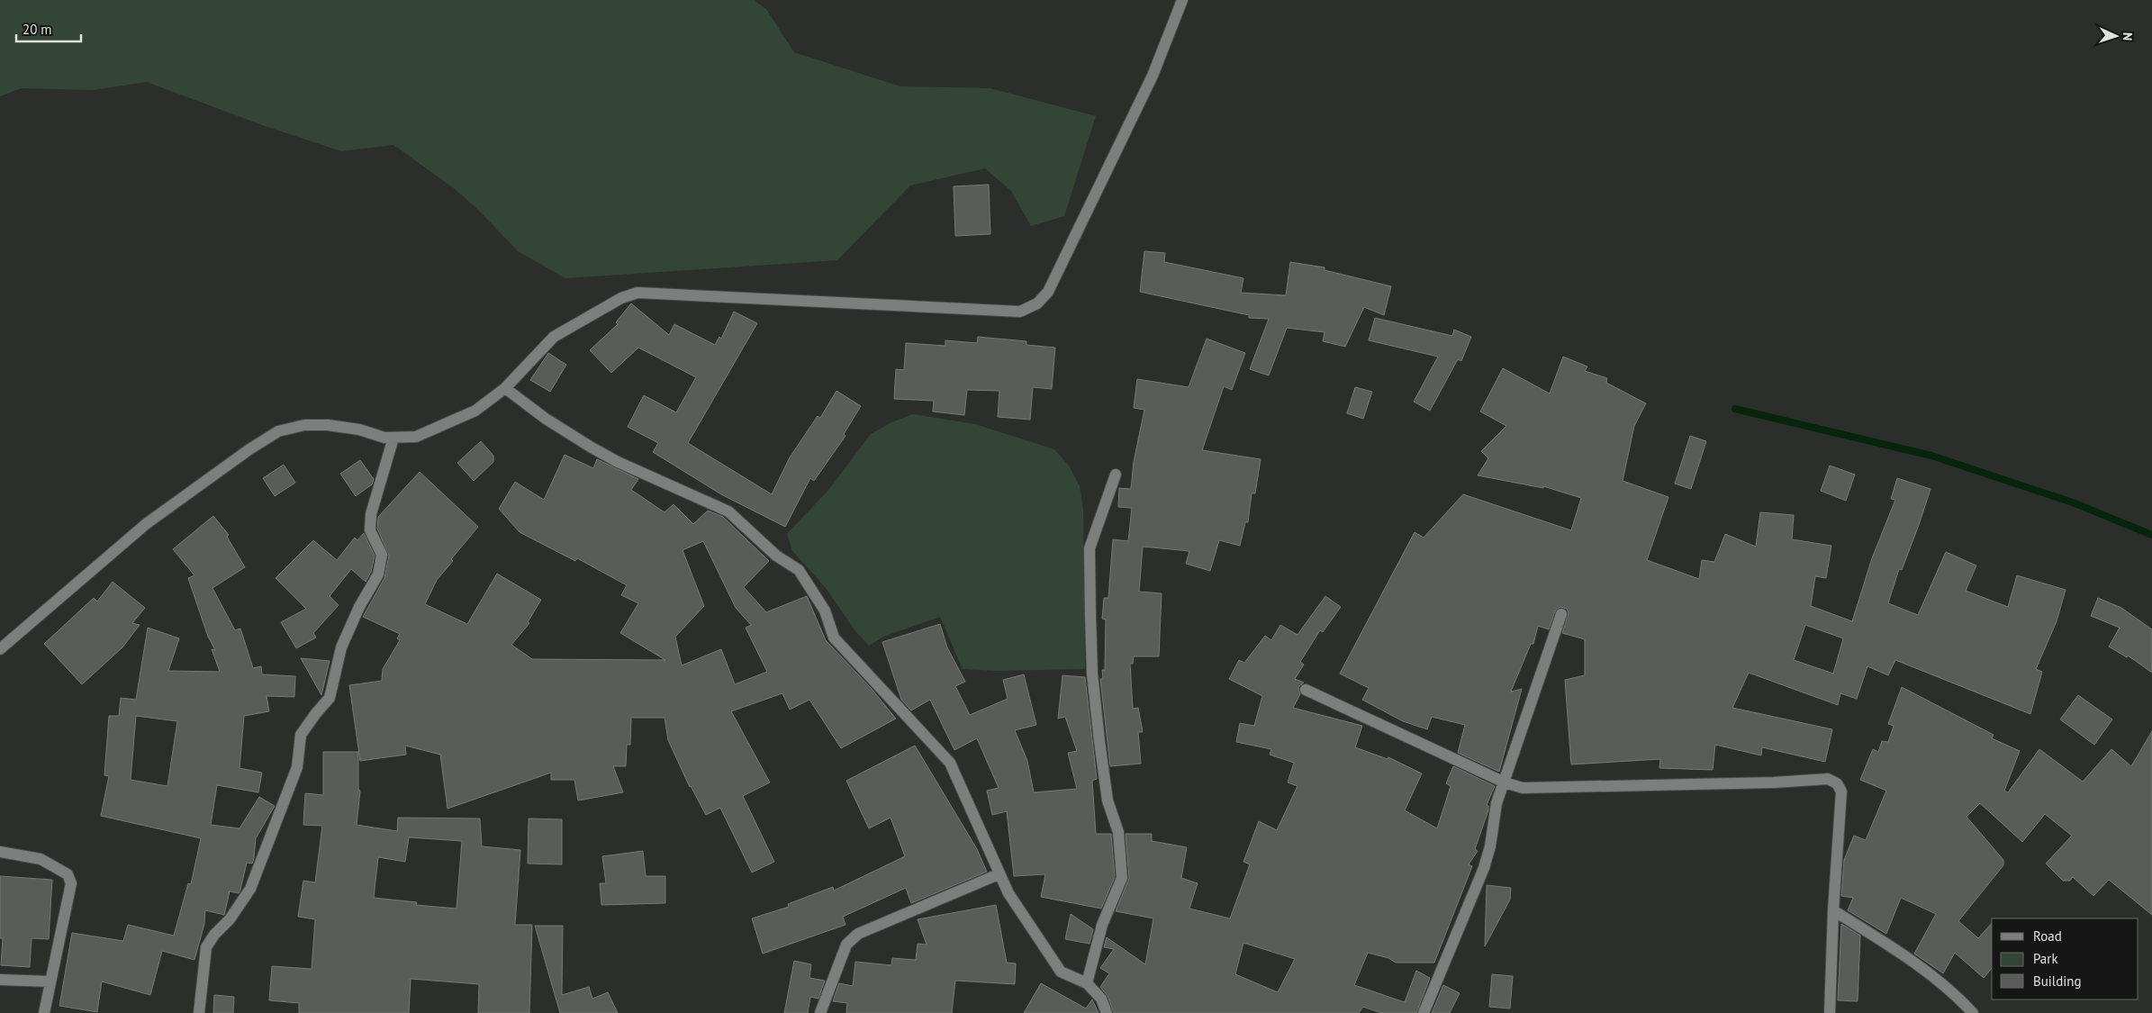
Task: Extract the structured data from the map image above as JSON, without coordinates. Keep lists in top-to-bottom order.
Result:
{
  "legend": ["Road", "Park", "Building"],
  "scale_bar": "20 m",
  "north": "right"
}
